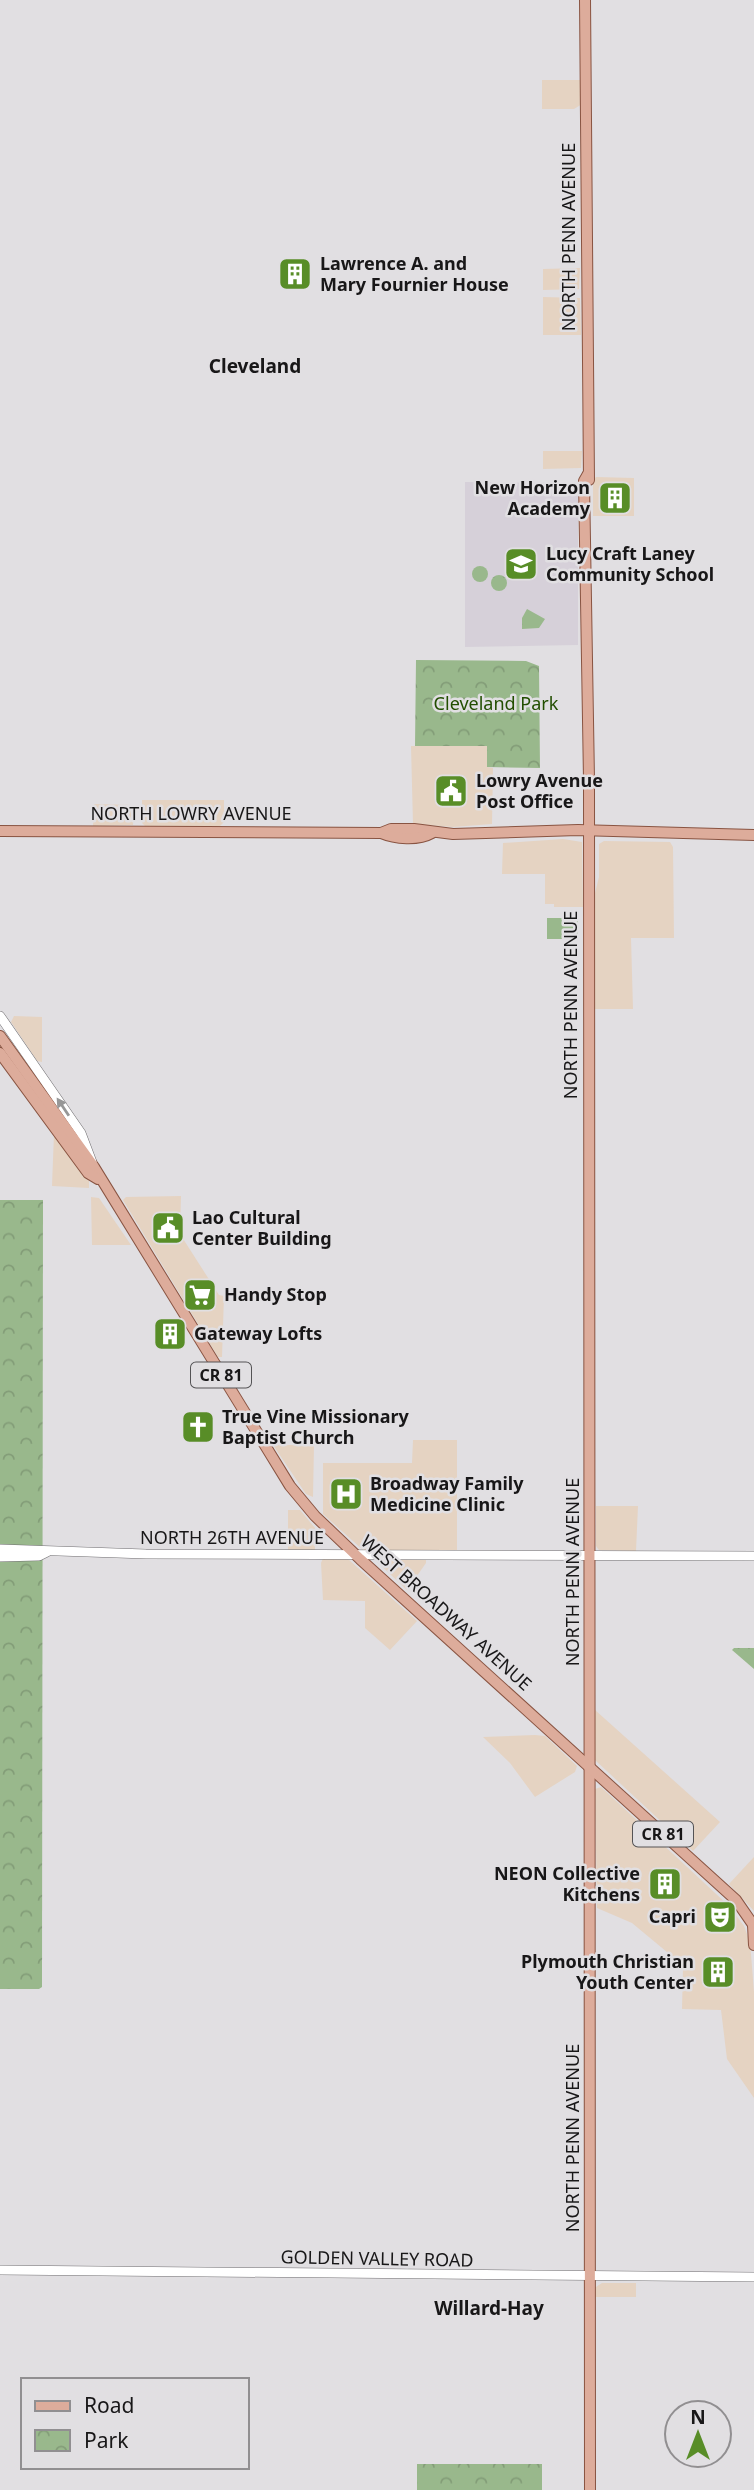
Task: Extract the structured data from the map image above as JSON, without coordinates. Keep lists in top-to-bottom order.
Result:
{
  "streets": {
    "main road": [
      "NORTH PENN AVENUE",
      "NORTH LOWRY AVENUE",
      "CR 81",
      "WEST BROADWAY AVENUE"
    ],
    "street": ["NORTH 26TH AVENUE", "GOLDEN VALLEY ROAD"]
  },
  "crossings": [
    ["NORTH PENN AVENUE", "NORTH LOWRY AVENUE"],
    ["NORTH PENN AVENUE", "NORTH 26TH AVENUE"],
    ["NORTH PENN AVENUE", "WEST BROADWAY AVENUE"],
    ["NORTH PENN AVENUE", "GOLDEN VALLEY ROAD"],
    ["NORTH 26TH AVENUE", "WEST BROADWAY AVENUE"]
  ],
  "districts": ["Cleveland", "Willard-Hay"],
  "parks": ["Cleveland Park"],
  "places": {
    "building": [
      "Lawrence A. and Mary Fournier House",
      "New Horizon Academy",
      "Gateway Lofts",
      "NEON Collective Kitchens",
      "Plymouth Christian Youth Center"
    ],
    "school or university": ["Lucy Craft Laney Community School"],
    "public building": ["Lowry Avenue Post Office", "Lao Cultural Center Building"],
    "supermarket": ["Handy Stop"],
    "church": ["True Vine Missionary Baptist Church"],
    "hospital": ["Broadway Family Medicine Clinic"],
    "theatre": ["Capri"]
  },
  "legend": ["Road", "Park"],
  "north": "top"
}
